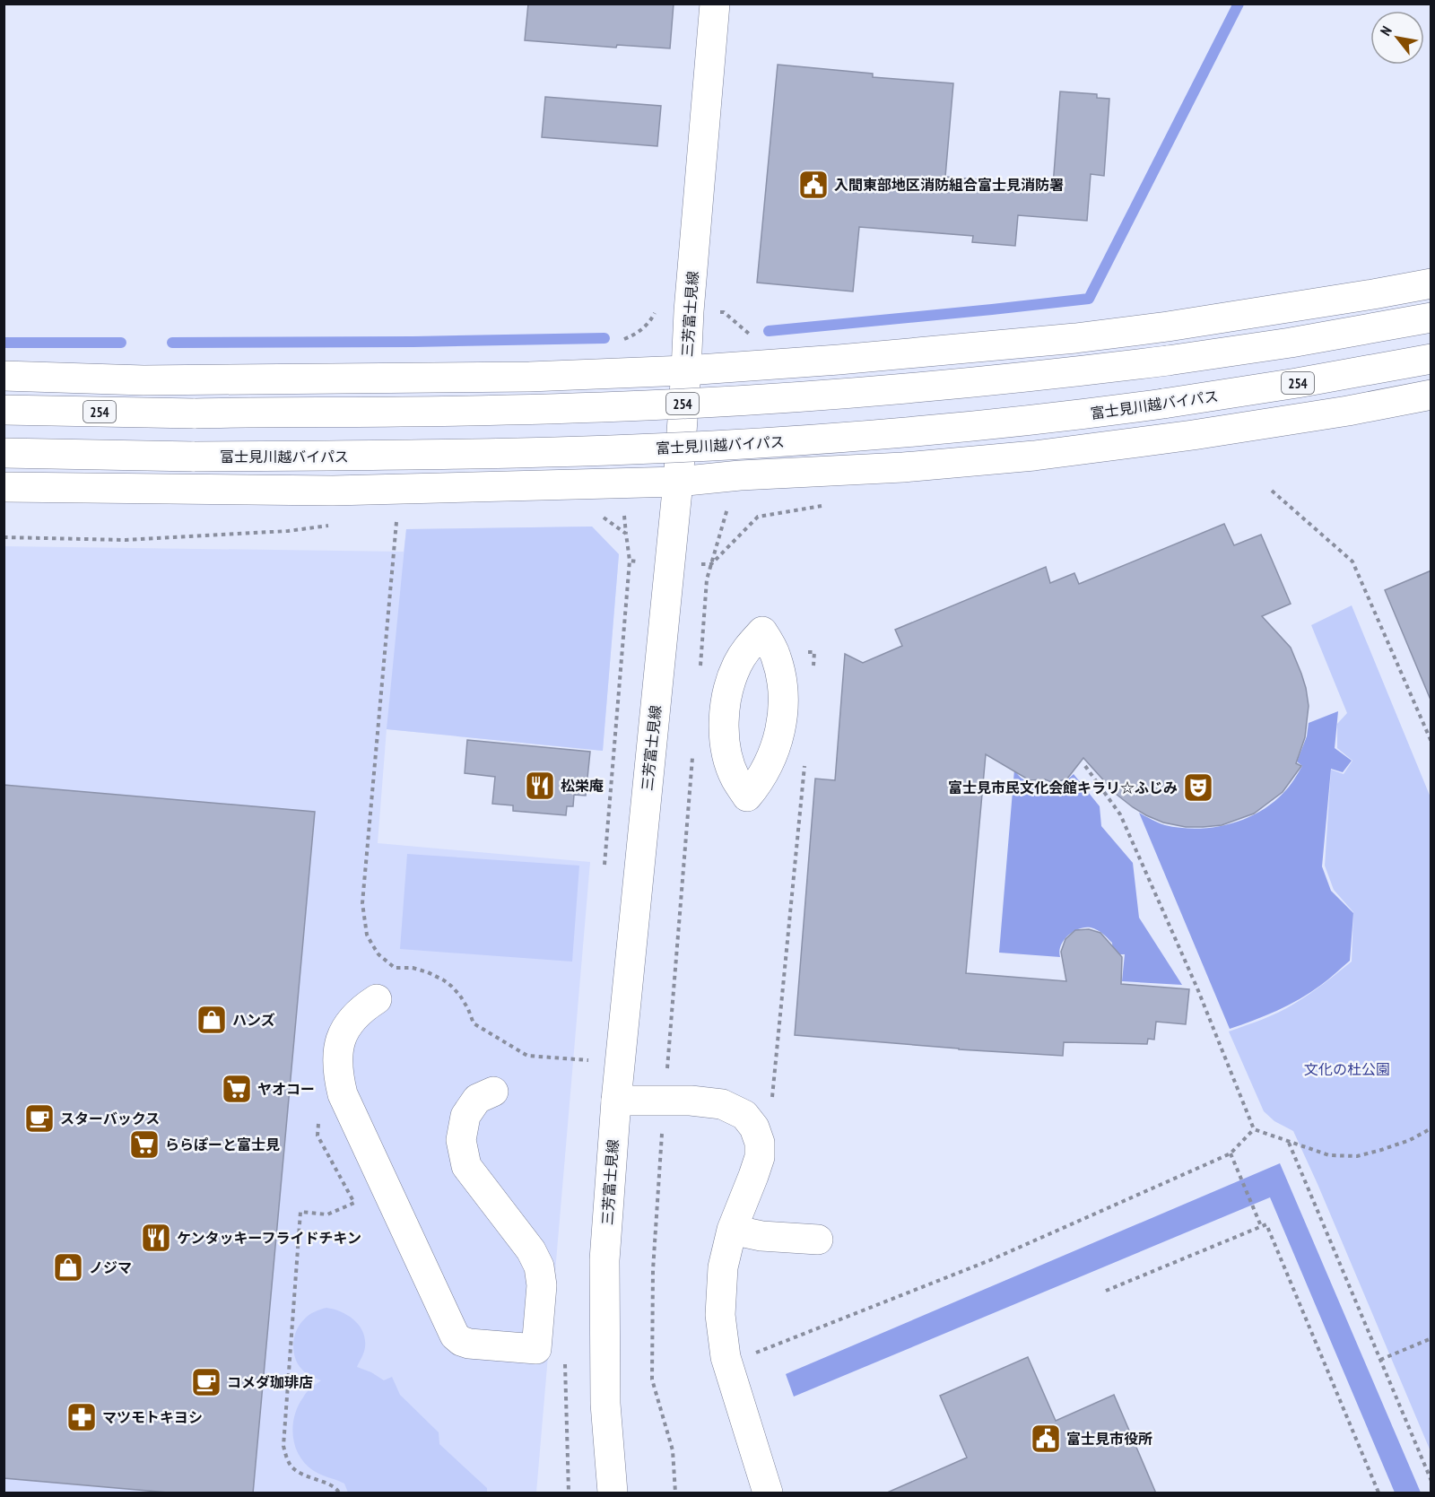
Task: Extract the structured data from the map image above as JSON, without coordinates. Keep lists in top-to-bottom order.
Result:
{
  "streets": {
    "main road": ["三芳富士見線", "254", "富士見川越バイパス"]
  },
  "crossings": [
    ["三芳富士見線", "254"]
  ],
  "parks": ["文化の杜公園"],
  "places": {
    "public building": ["入間東部地区消防組合富士見消防署", "富士見市役所"],
    "restaurant": ["松栄庵", "ケンタッキーフライドチキン"],
    "theatre": ["富士見市民文化会館キラリ☆ふじみ"],
    "shop": ["ハンズ", "ノジマ"],
    "supermarket": ["ヤオコー", "ららぽーと富士見"],
    "cafe": ["スターバックス", "コメダ珈琲店"],
    "pharmacy": ["マツモトキヨシ"]
  },
  "north": "top left"
}
